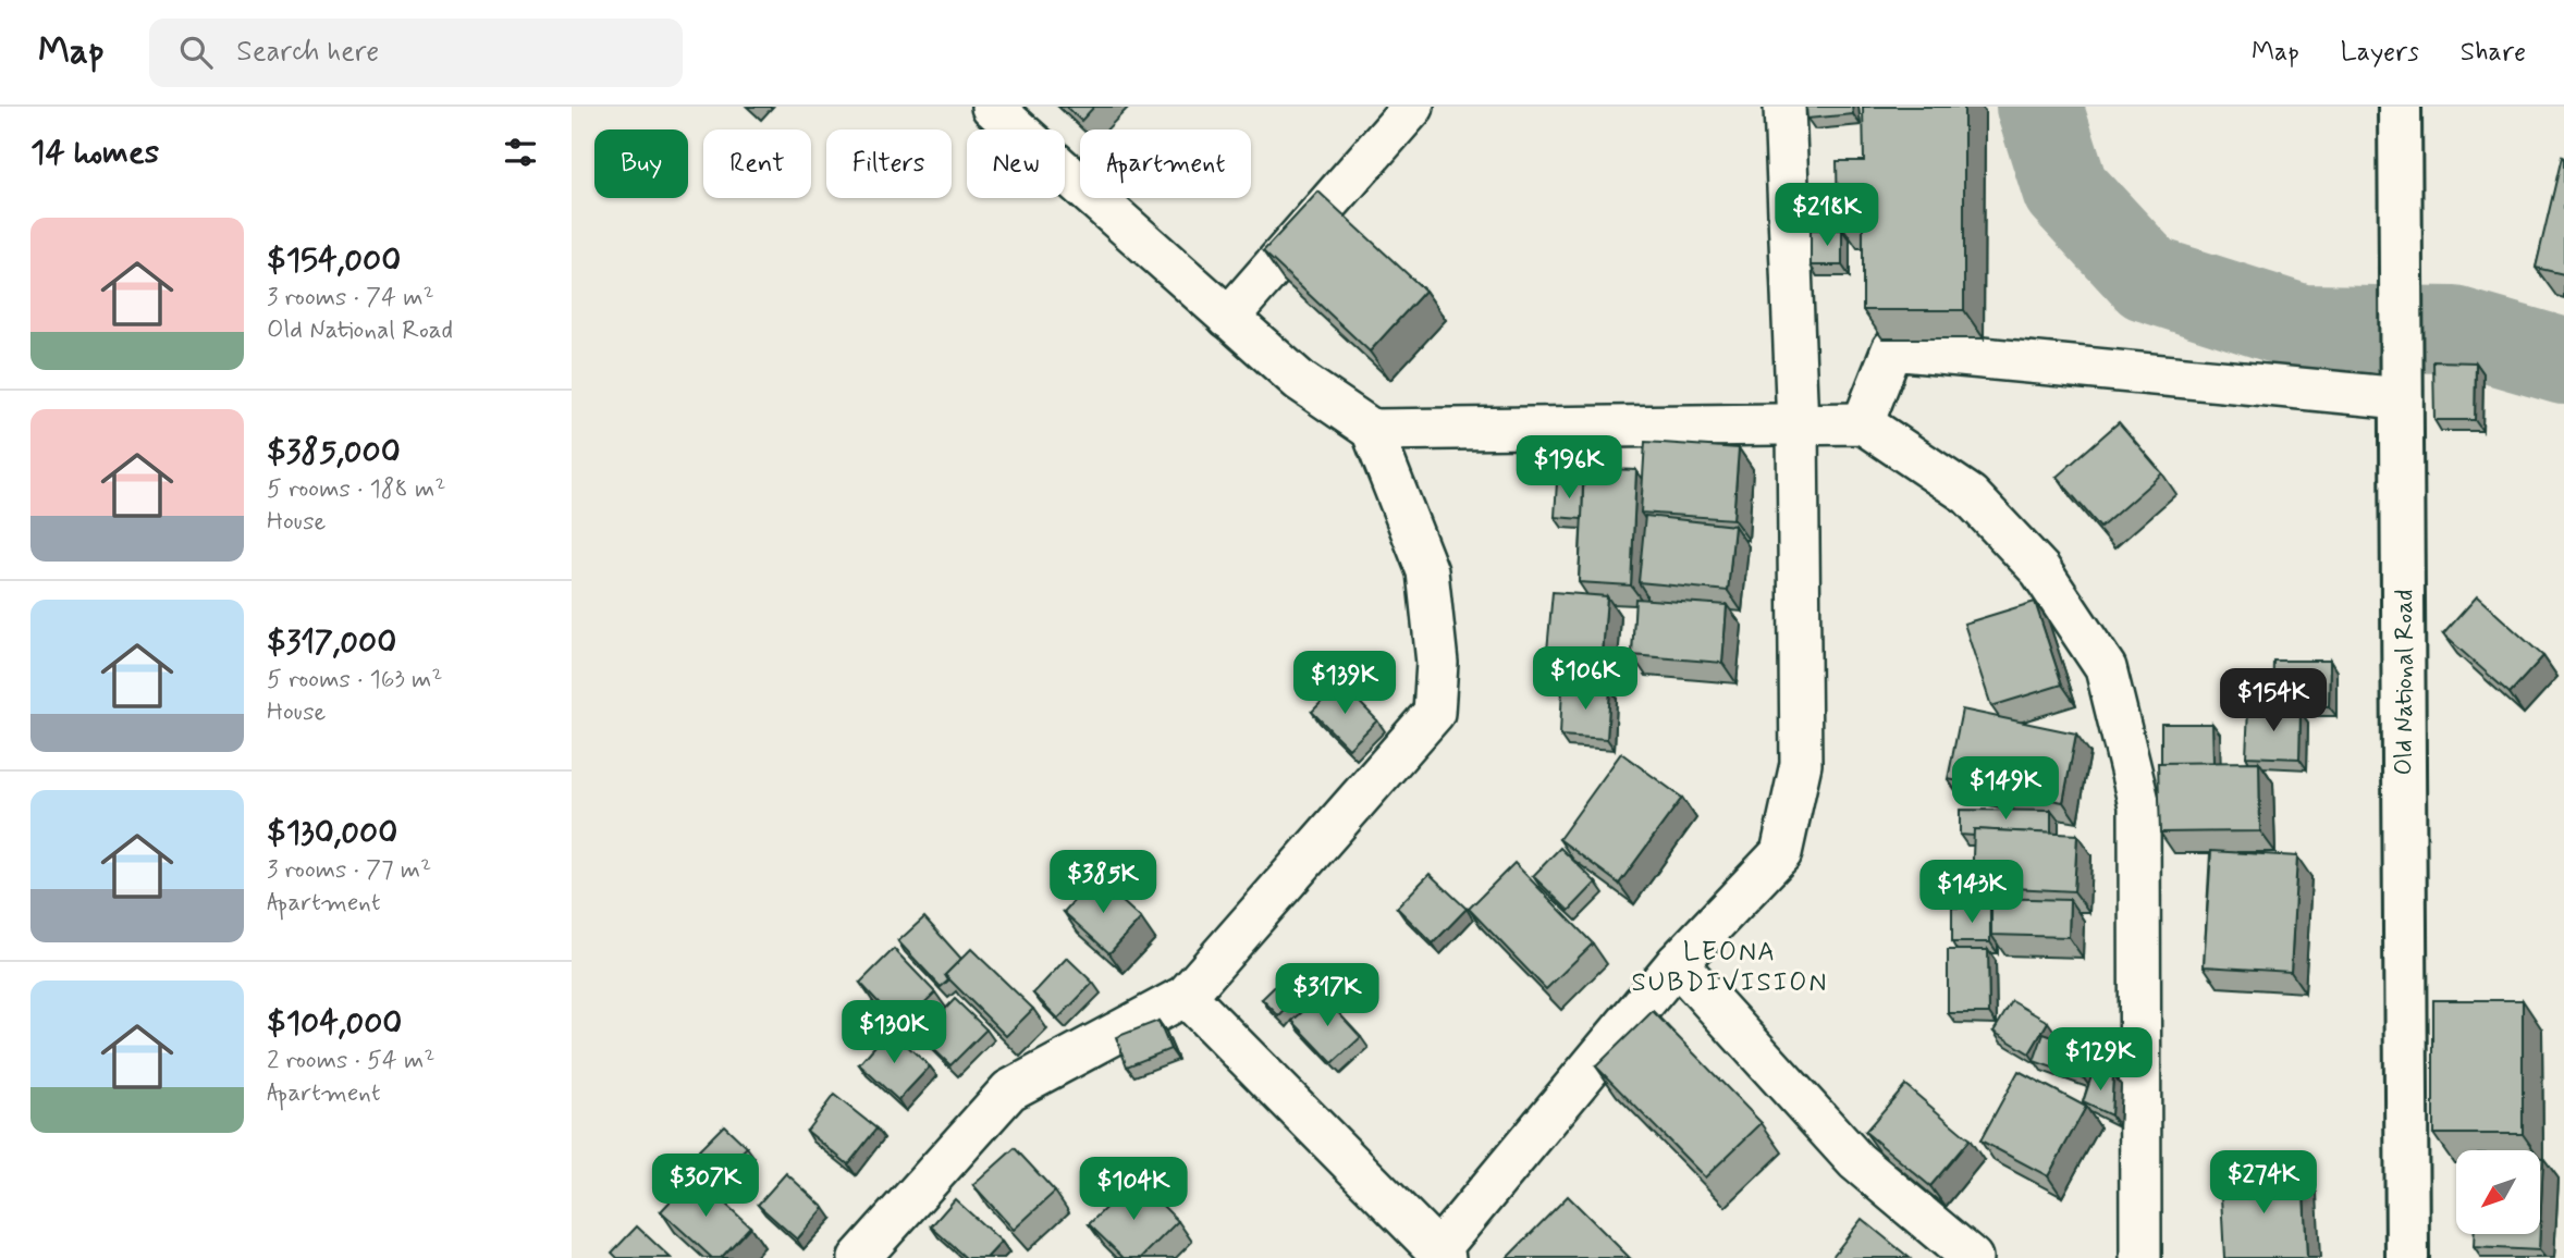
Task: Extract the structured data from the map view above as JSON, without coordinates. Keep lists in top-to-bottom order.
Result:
{
  "streets": {
    "main road": ["Old National Road"]
  },
  "districts": ["LEONA SUBDIVISION"],
  "north": "bottom left",
  "page": {
    "header": "Map",
    "search": "Search here",
    "nav": ["Map", "Layers", "Share"],
    "heading": "14 homes",
    "chip": [
      "Buy",
      "Rent",
      "Filters",
      "New",
      "Apartment"
    ],
    "price": [
      "$218K",
      "$196K",
      "$106K",
      "$139K",
      "$154K",
      "$149K",
      "$385K",
      "$143K",
      "$317K",
      "$130K",
      "$129K",
      "$274K",
      "$307K",
      "$104K"
    ],
    "list": [
      {
        "name": "$154,000",
        "note": "3 rooms · 74 m² · Old National Road"
      },
      {
        "name": "$385,000",
        "note": "5 rooms · 188 m² · House"
      },
      {
        "name": "$317,000",
        "note": "5 rooms · 163 m² · House"
      },
      {
        "name": "$130,000",
        "note": "3 rooms · 77 m² · Apartment"
      },
      {
        "name": "$104,000",
        "note": "2 rooms · 54 m² · Apartment"
      }
    ]
  }
}
